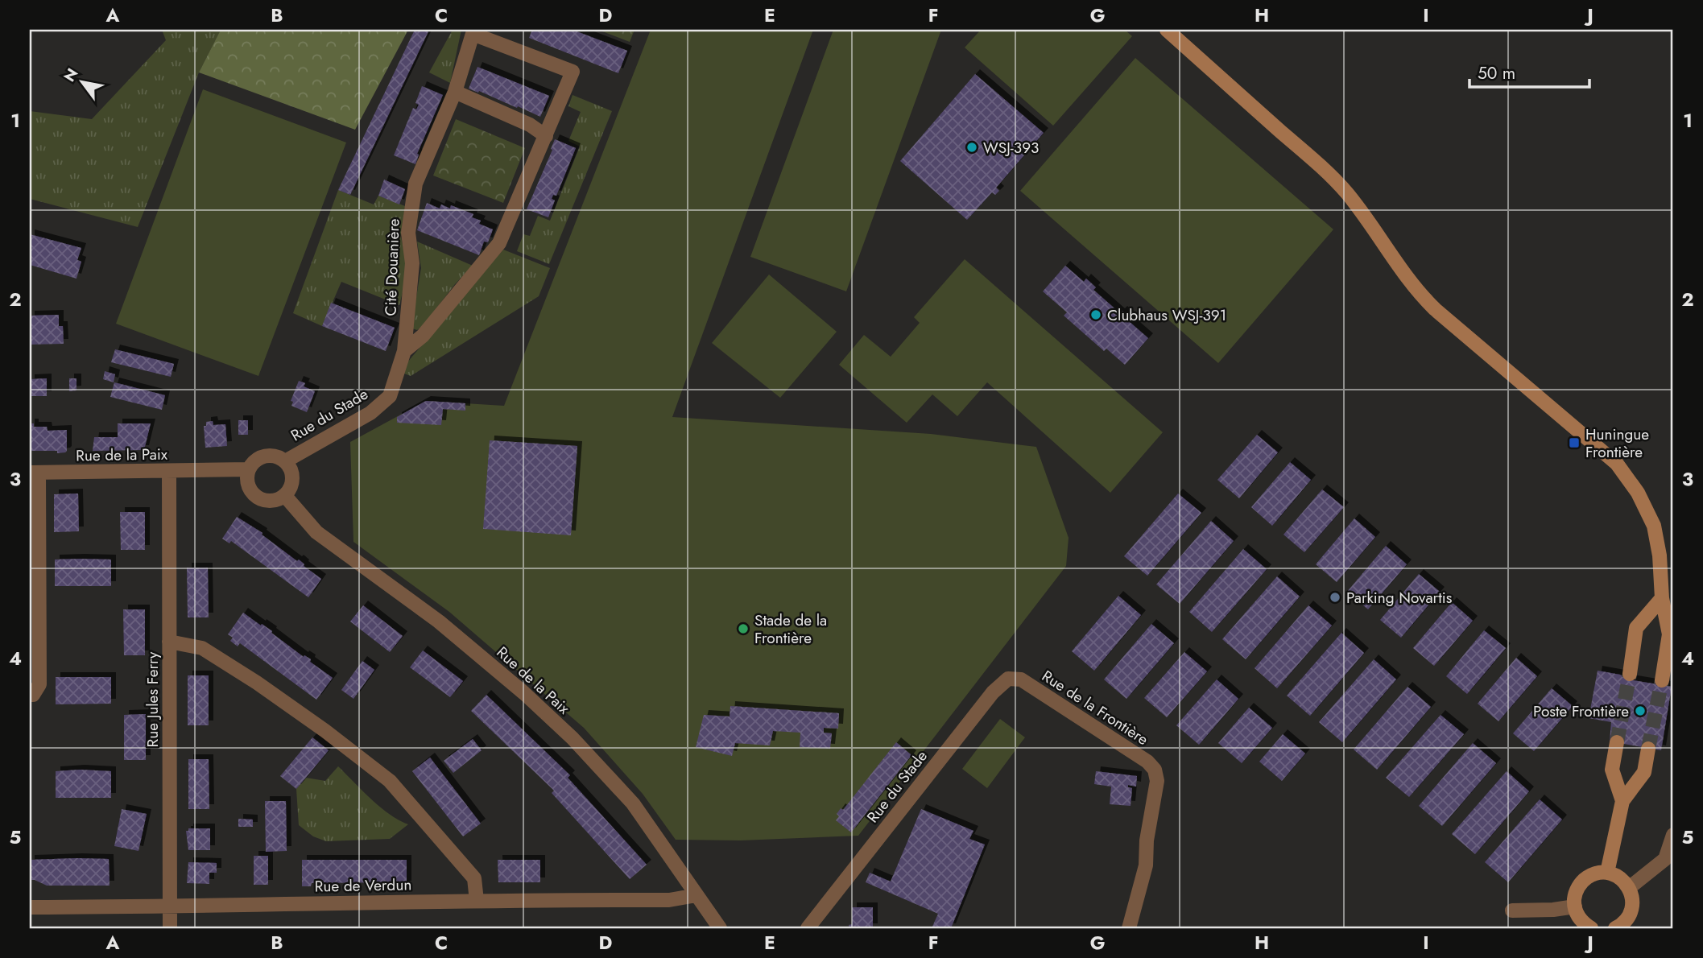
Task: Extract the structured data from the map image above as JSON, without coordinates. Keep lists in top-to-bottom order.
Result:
{
  "streets": {
    "street": [
      "Cité Douanière",
      "Rue du Stade",
      "Rue de la Paix",
      "Rue Jules Ferry",
      "Rue de la Frontière",
      "Rue de Verdun"
    ]
  },
  "crossings": [
    ["Cité Douanière", "Rue du Stade"],
    ["Rue du Stade", "Rue de la Paix"],
    ["Rue du Stade", "Rue de la Frontière"],
    ["Rue de la Paix", "Rue Jules Ferry"],
    ["Rue de la Paix", "Rue de Verdun"],
    ["Rue Jules Ferry", "Rue de Verdun"]
  ],
  "places": {
    "other": [
      "WSJ-393",
      "Clubhaus WSJ-391",
      "Parking Novartis",
      "Stade de la Frontière",
      "Poste Frontière"
    ],
    "transit": ["Huningue Frontière"]
  },
  "scale_bar": "50 m",
  "north": "top left",
  "grid": {
    "columns": [
      "A",
      "B",
      "C",
      "D",
      "E",
      "F",
      "G",
      "H",
      "I",
      "J"
    ],
    "rows": [
      "1",
      "2",
      "3",
      "4",
      "5"
    ]
  }
}
